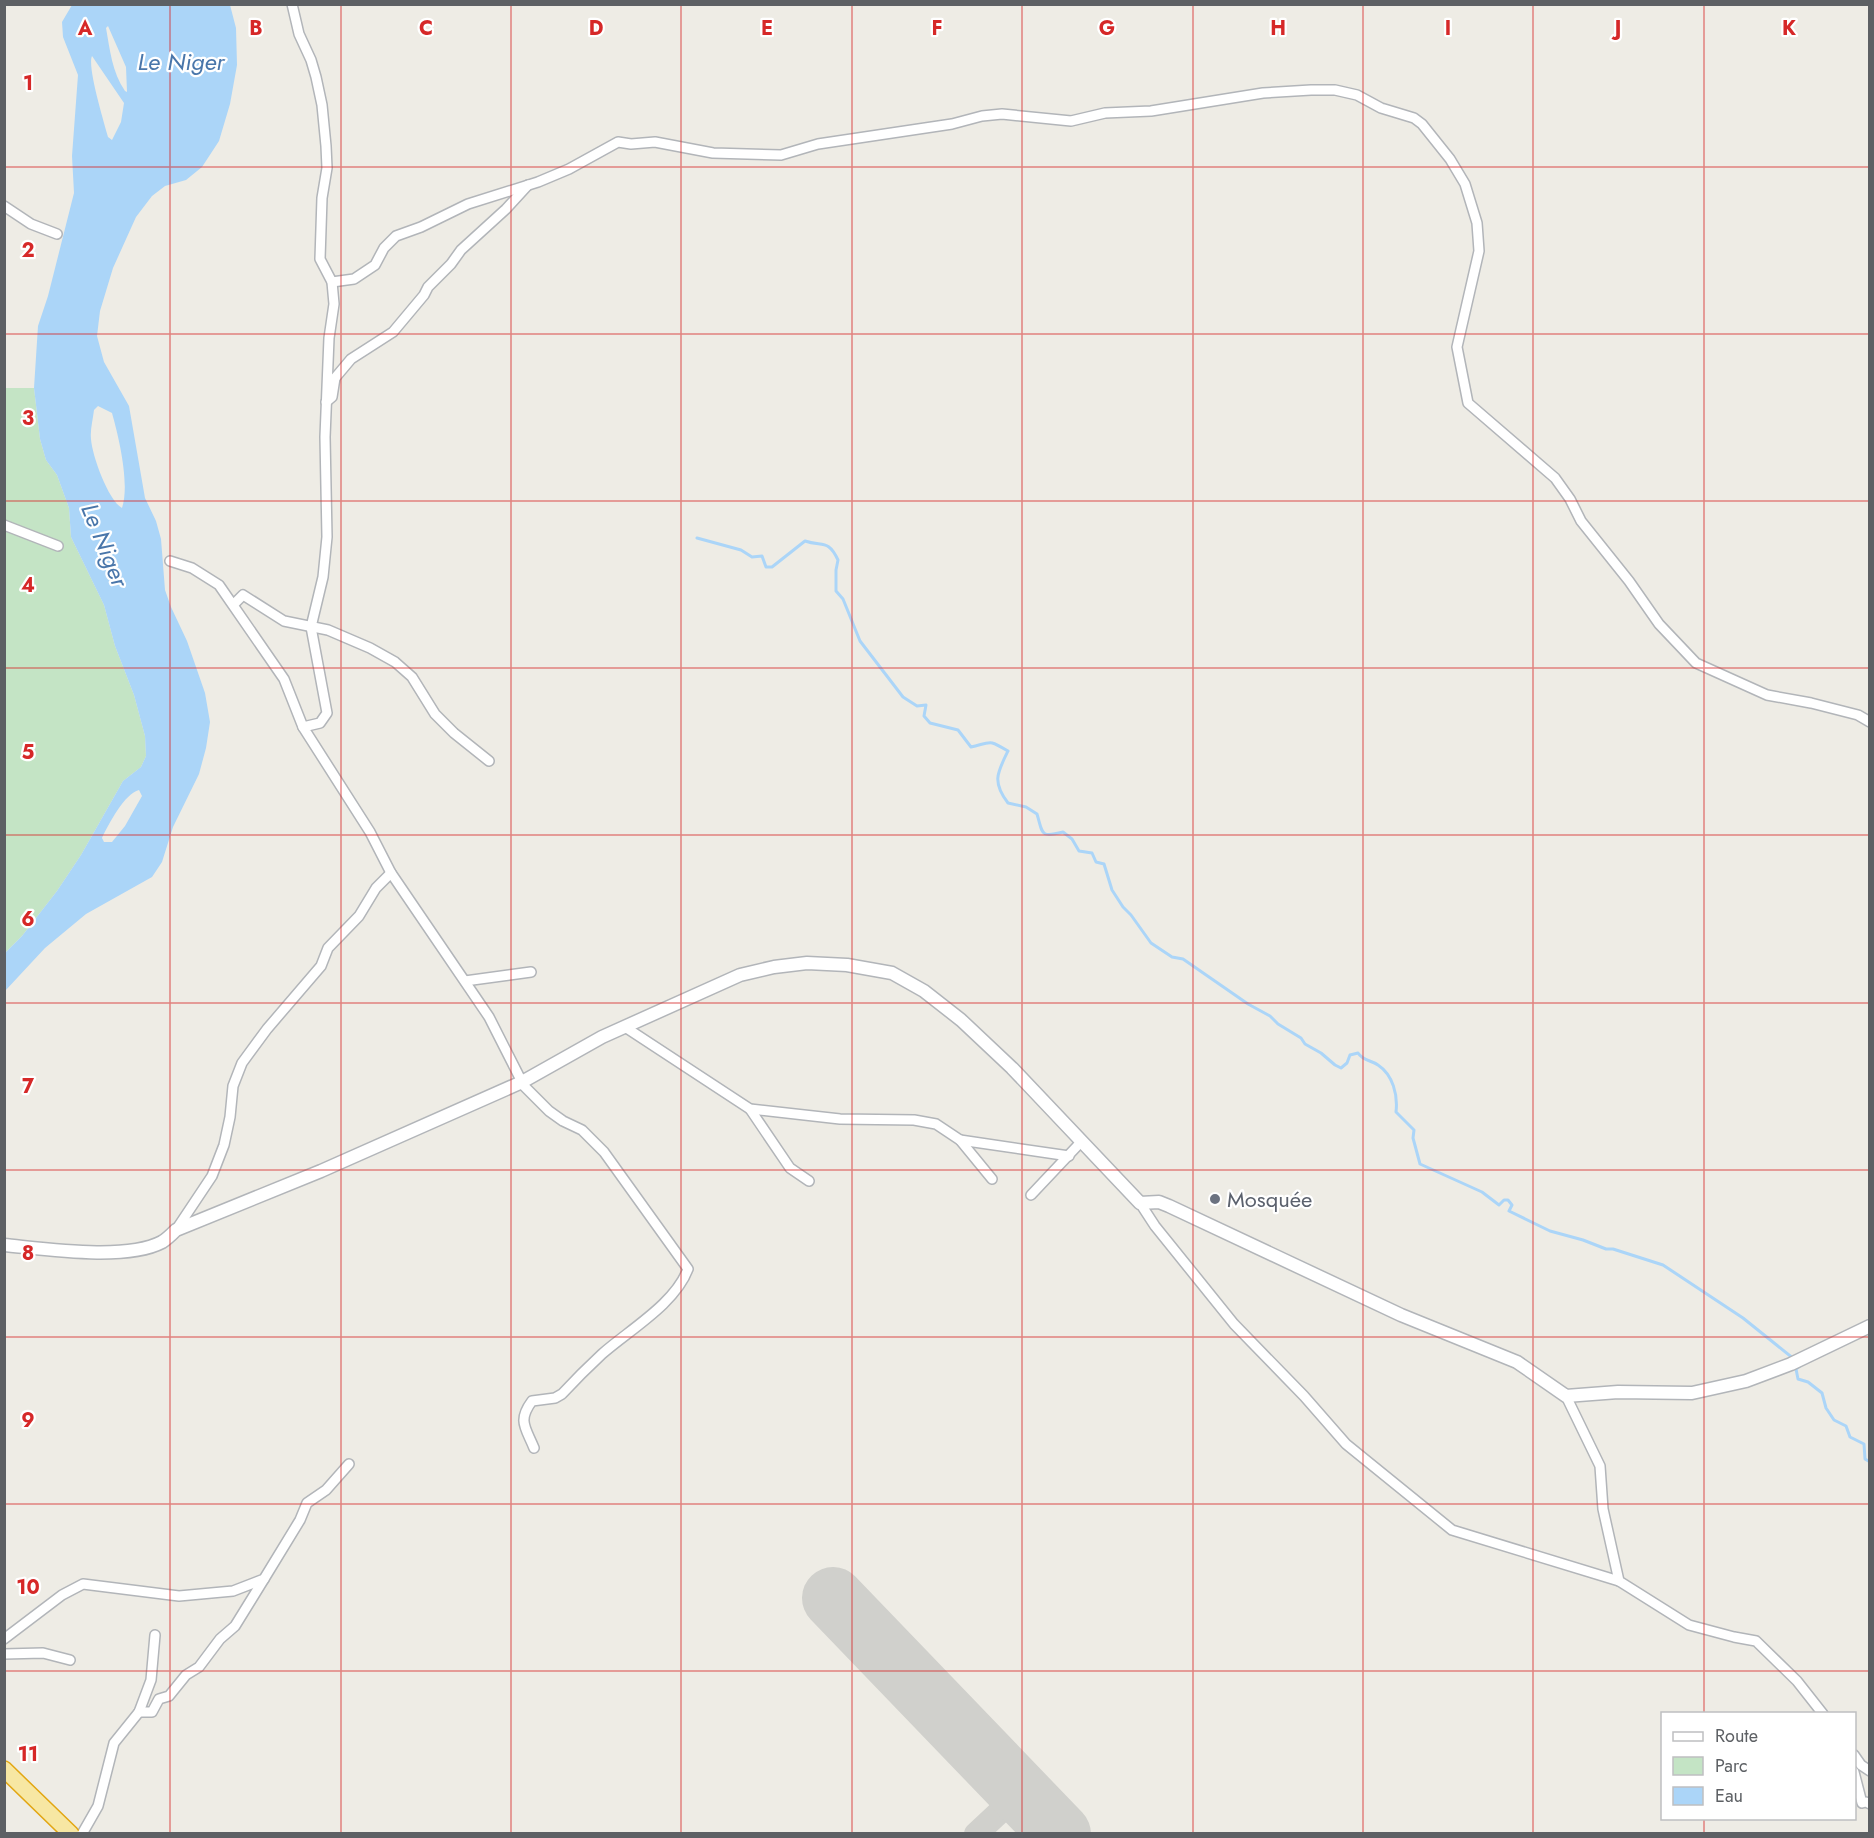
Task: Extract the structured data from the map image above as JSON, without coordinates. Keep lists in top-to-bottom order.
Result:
{
  "water": ["Le Niger"],
  "places": ["Mosquée"],
  "legend": ["Route", "Parc", "Eau"],
  "grid": {
    "columns": [
      "A",
      "B",
      "C",
      "D",
      "E",
      "F",
      "G",
      "H",
      "I",
      "J",
      "K"
    ],
    "rows": [
      "1",
      "2",
      "3",
      "4",
      "5",
      "6",
      "7",
      "8",
      "9",
      "10",
      "11"
    ]
  }
}
